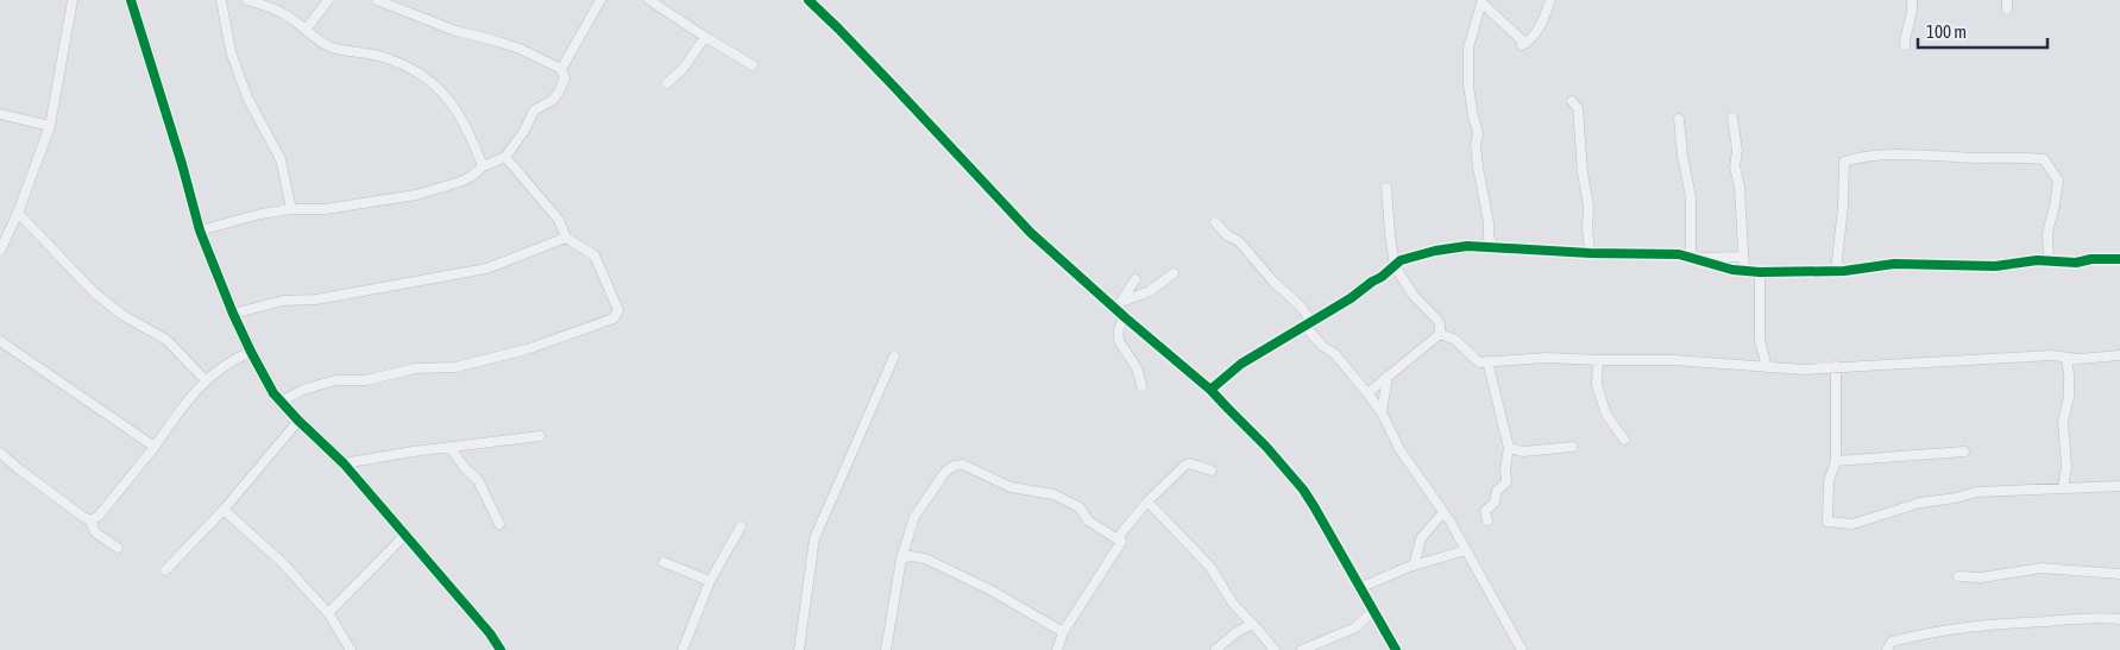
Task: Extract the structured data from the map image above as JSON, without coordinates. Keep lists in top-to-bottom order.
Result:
{
  "scale_bar": "100 m"
}
